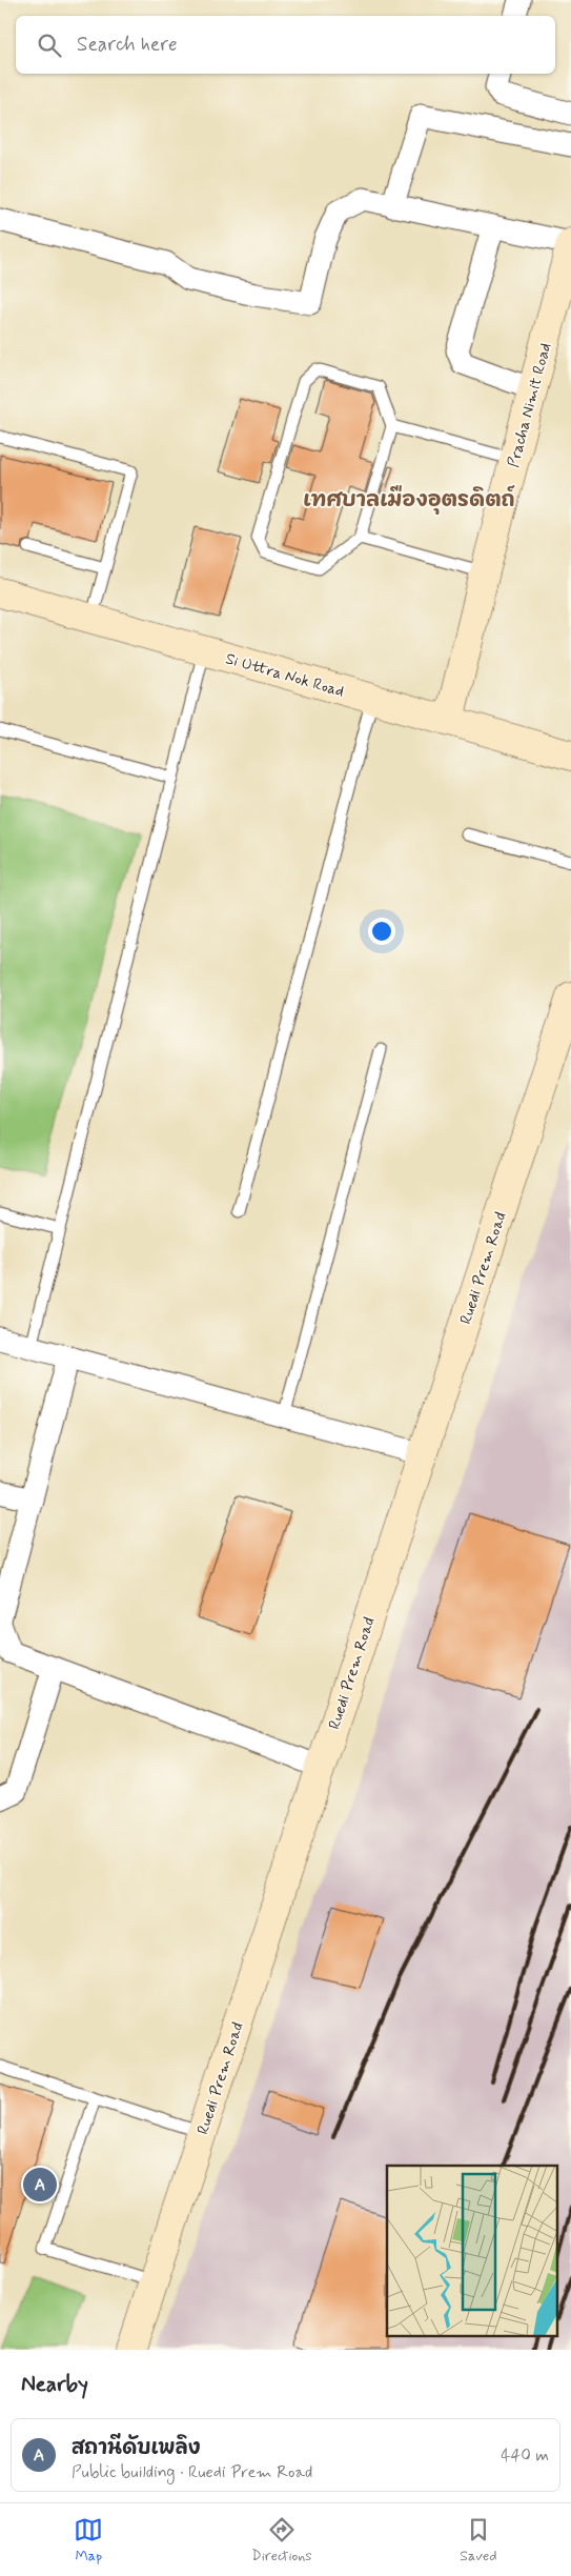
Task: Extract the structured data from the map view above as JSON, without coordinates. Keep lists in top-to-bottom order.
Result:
{
  "streets": {
    "main road": ["Pracha Nimit Road", "Si Uttra Nok Road", "Ruedi Prem Road"]
  },
  "crossings": [
    ["Pracha Nimit Road", "Si Uttra Nok Road"]
  ],
  "districts": ["เทศบาลเมืองอุตรดิตถ์"],
  "page": {
    "search": "Search here",
    "pins": "A",
    "heading": "Nearby",
    "list": [
      {
        "mark": "A",
        "name": "สถานีดับเพลิง",
        "note": "Public building · Ruedi Prem Road",
        "value": "440 m"
      }
    ],
    "nav": ["Map", "Directions", "Saved"]
  }
}
